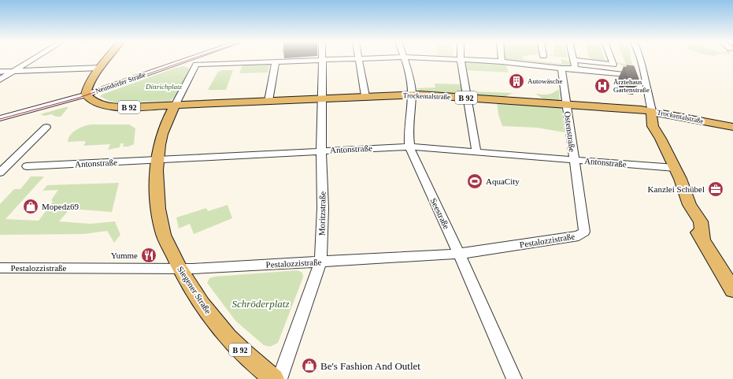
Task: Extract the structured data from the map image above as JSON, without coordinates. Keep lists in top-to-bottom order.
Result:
{
  "streets": {
    "main road": ["Trockentalstraße", "B 92", "Siegener Straße"],
    "street": [
      "Neundorfer Straße",
      "Ostenstraße",
      "Antonstraße",
      "Moritzstraße",
      "Seestraße",
      "Pestalozzistraße"
    ]
  },
  "crossings": [
    ["Neundorfer Straße", "B 92"],
    ["Trockentalstraße", "B 92"],
    ["Trockentalstraße", "Ostenstraße"],
    ["Trockentalstraße", "Moritzstraße"],
    ["Trockentalstraße", "Seestraße"],
    ["Trockentalstraße", "Siegener Straße"],
    ["B 92", "Siegener Straße"],
    ["Ostenstraße", "Antonstraße"],
    ["Ostenstraße", "Pestalozzistraße"],
    ["Antonstraße", "Moritzstraße"],
    ["Antonstraße", "Seestraße"],
    ["Antonstraße", "Siegener Straße"],
    ["Moritzstraße", "Pestalozzistraße"],
    ["Seestraße", "Pestalozzistraße"],
    ["Pestalozzistraße", "Siegener Straße"]
  ],
  "parks": ["Dittrichplatz", "Schröderplatz"],
  "places": {
    "building": ["Autowäsche"],
    "hospital": ["Ärztehaus Gartenstraße"],
    "sports": ["AquaCity"],
    "office": ["Kanzlei Schübel"],
    "shop": ["Mopedz69", "Be's Fashion And Outlet"],
    "restaurant": ["Yumme"]
  }
}
